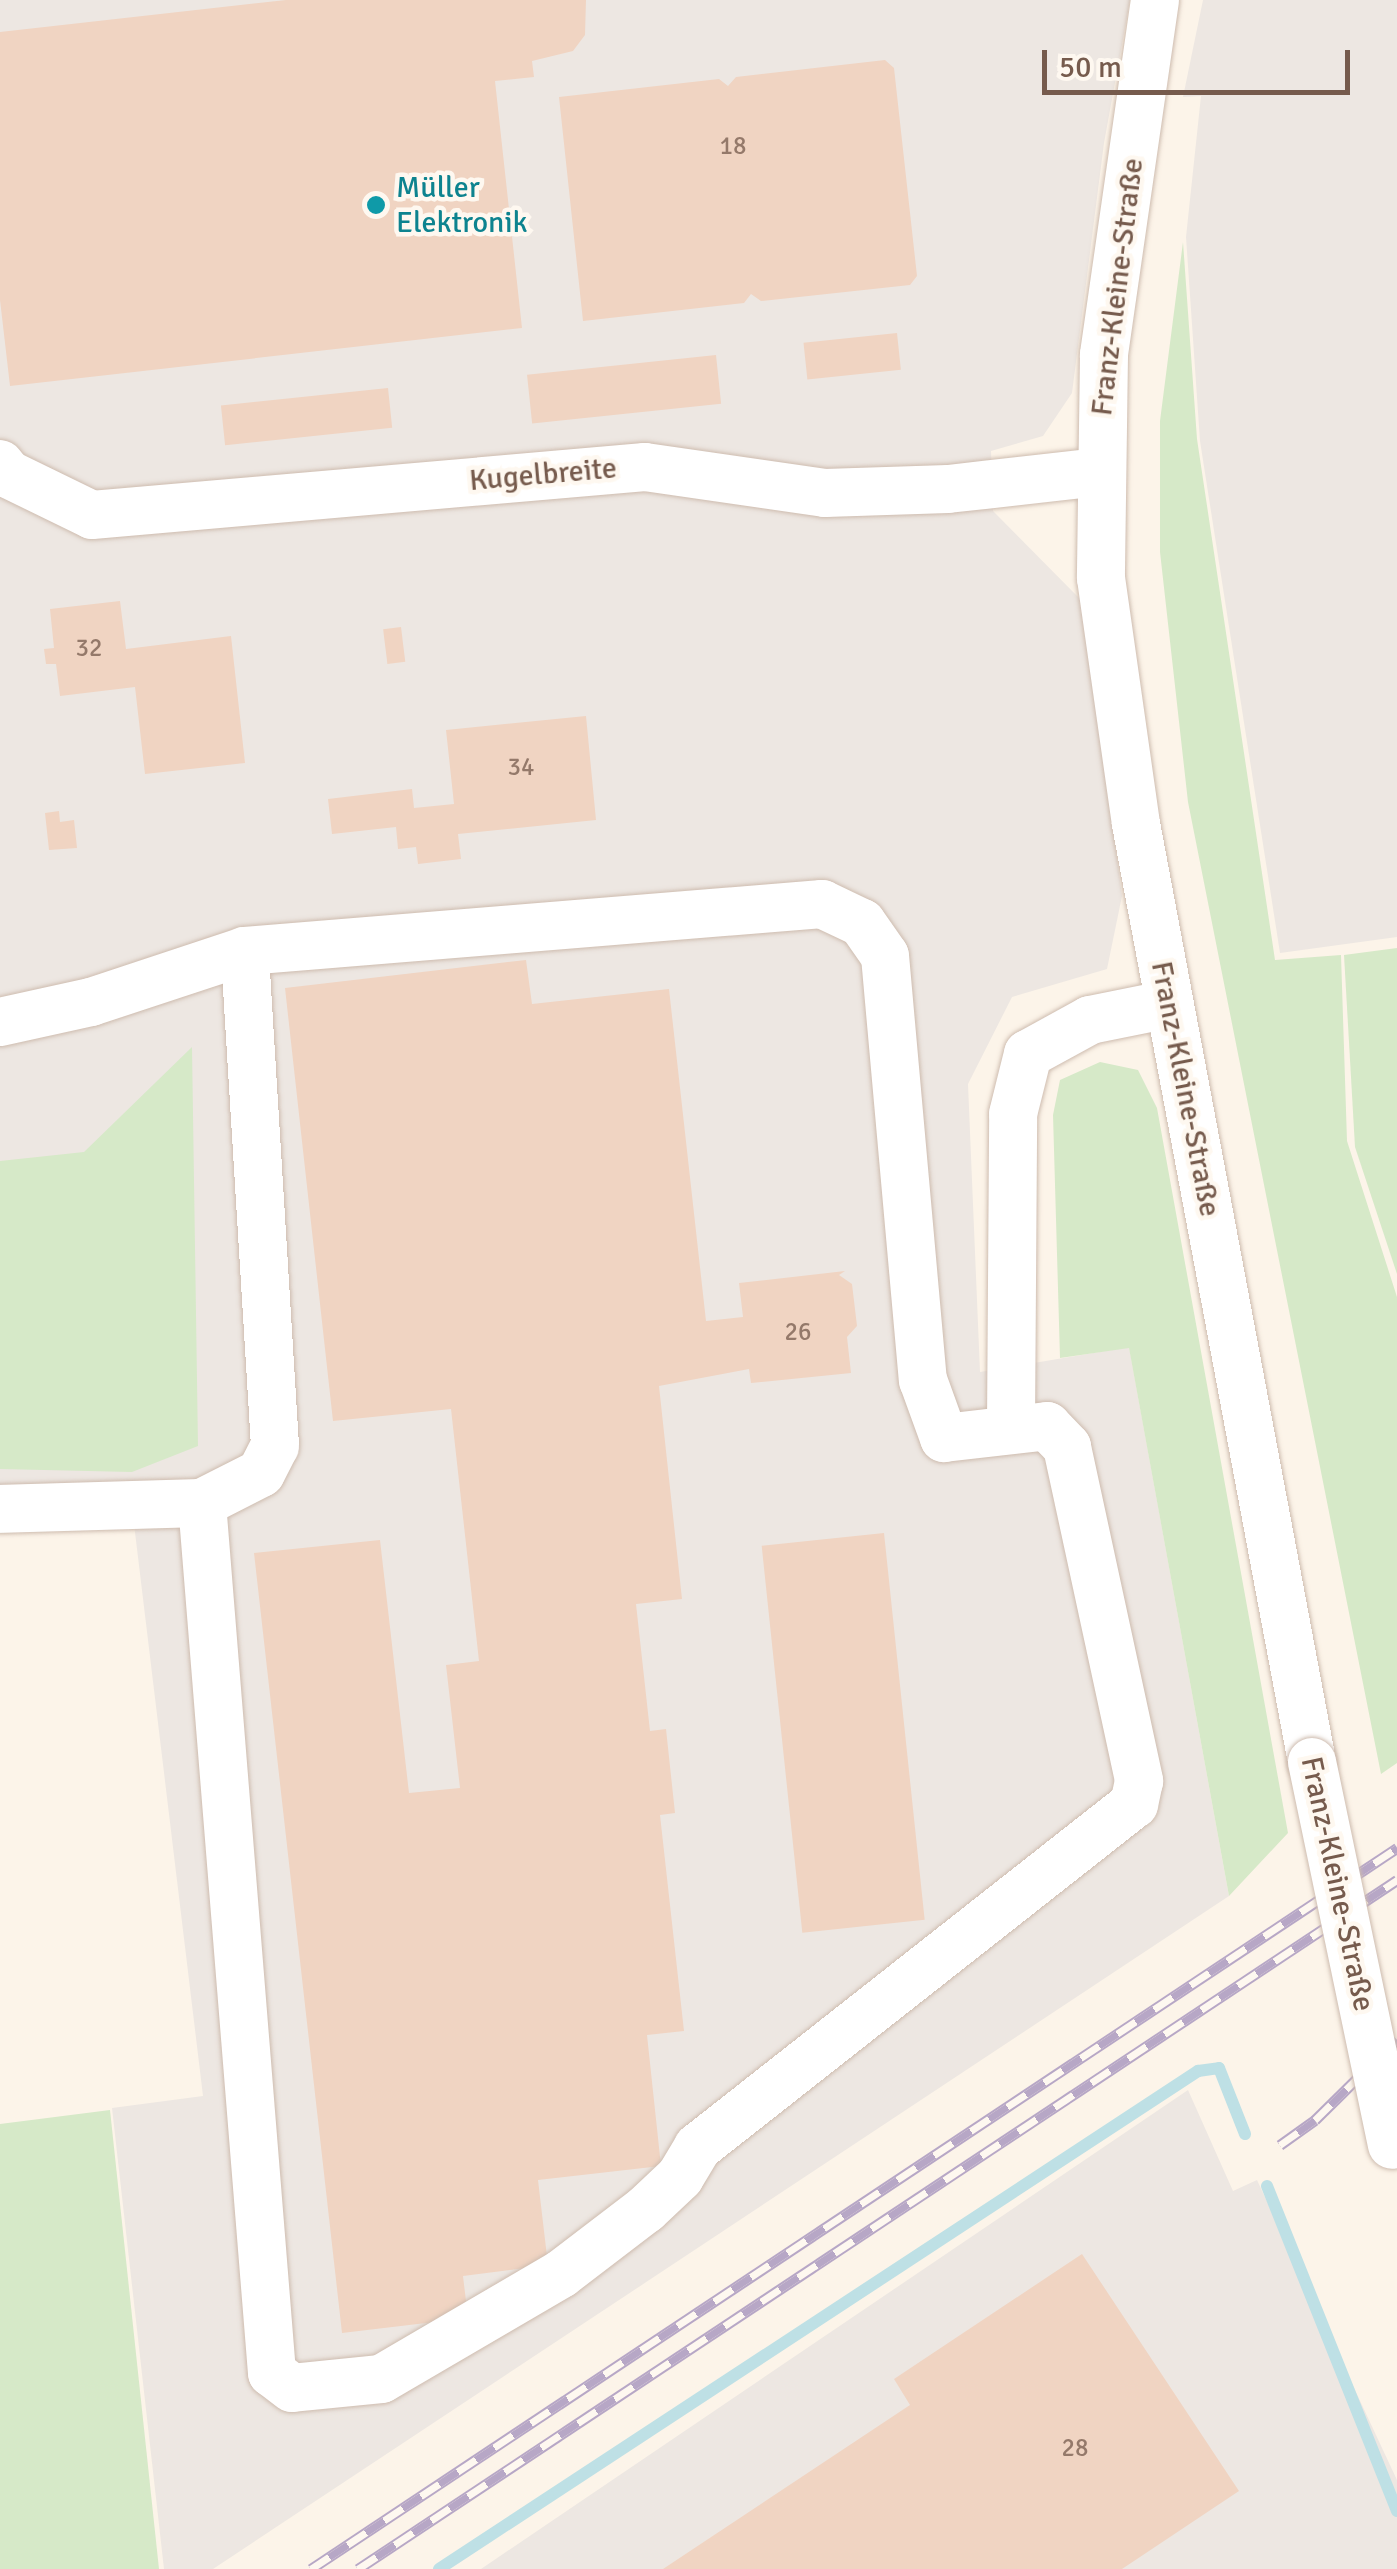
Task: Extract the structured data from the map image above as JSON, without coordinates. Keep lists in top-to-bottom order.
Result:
{
  "streets": {
    "street": ["Franz-Kleine-Straße", "Kugelbreite"]
  },
  "crossings": [
    ["Franz-Kleine-Straße", "Kugelbreite"]
  ],
  "places": ["Müller Elektronik"],
  "house_numbers": [
    "18",
    "32",
    "34",
    "26",
    "28"
  ],
  "scale_bar": "50 m"
}
